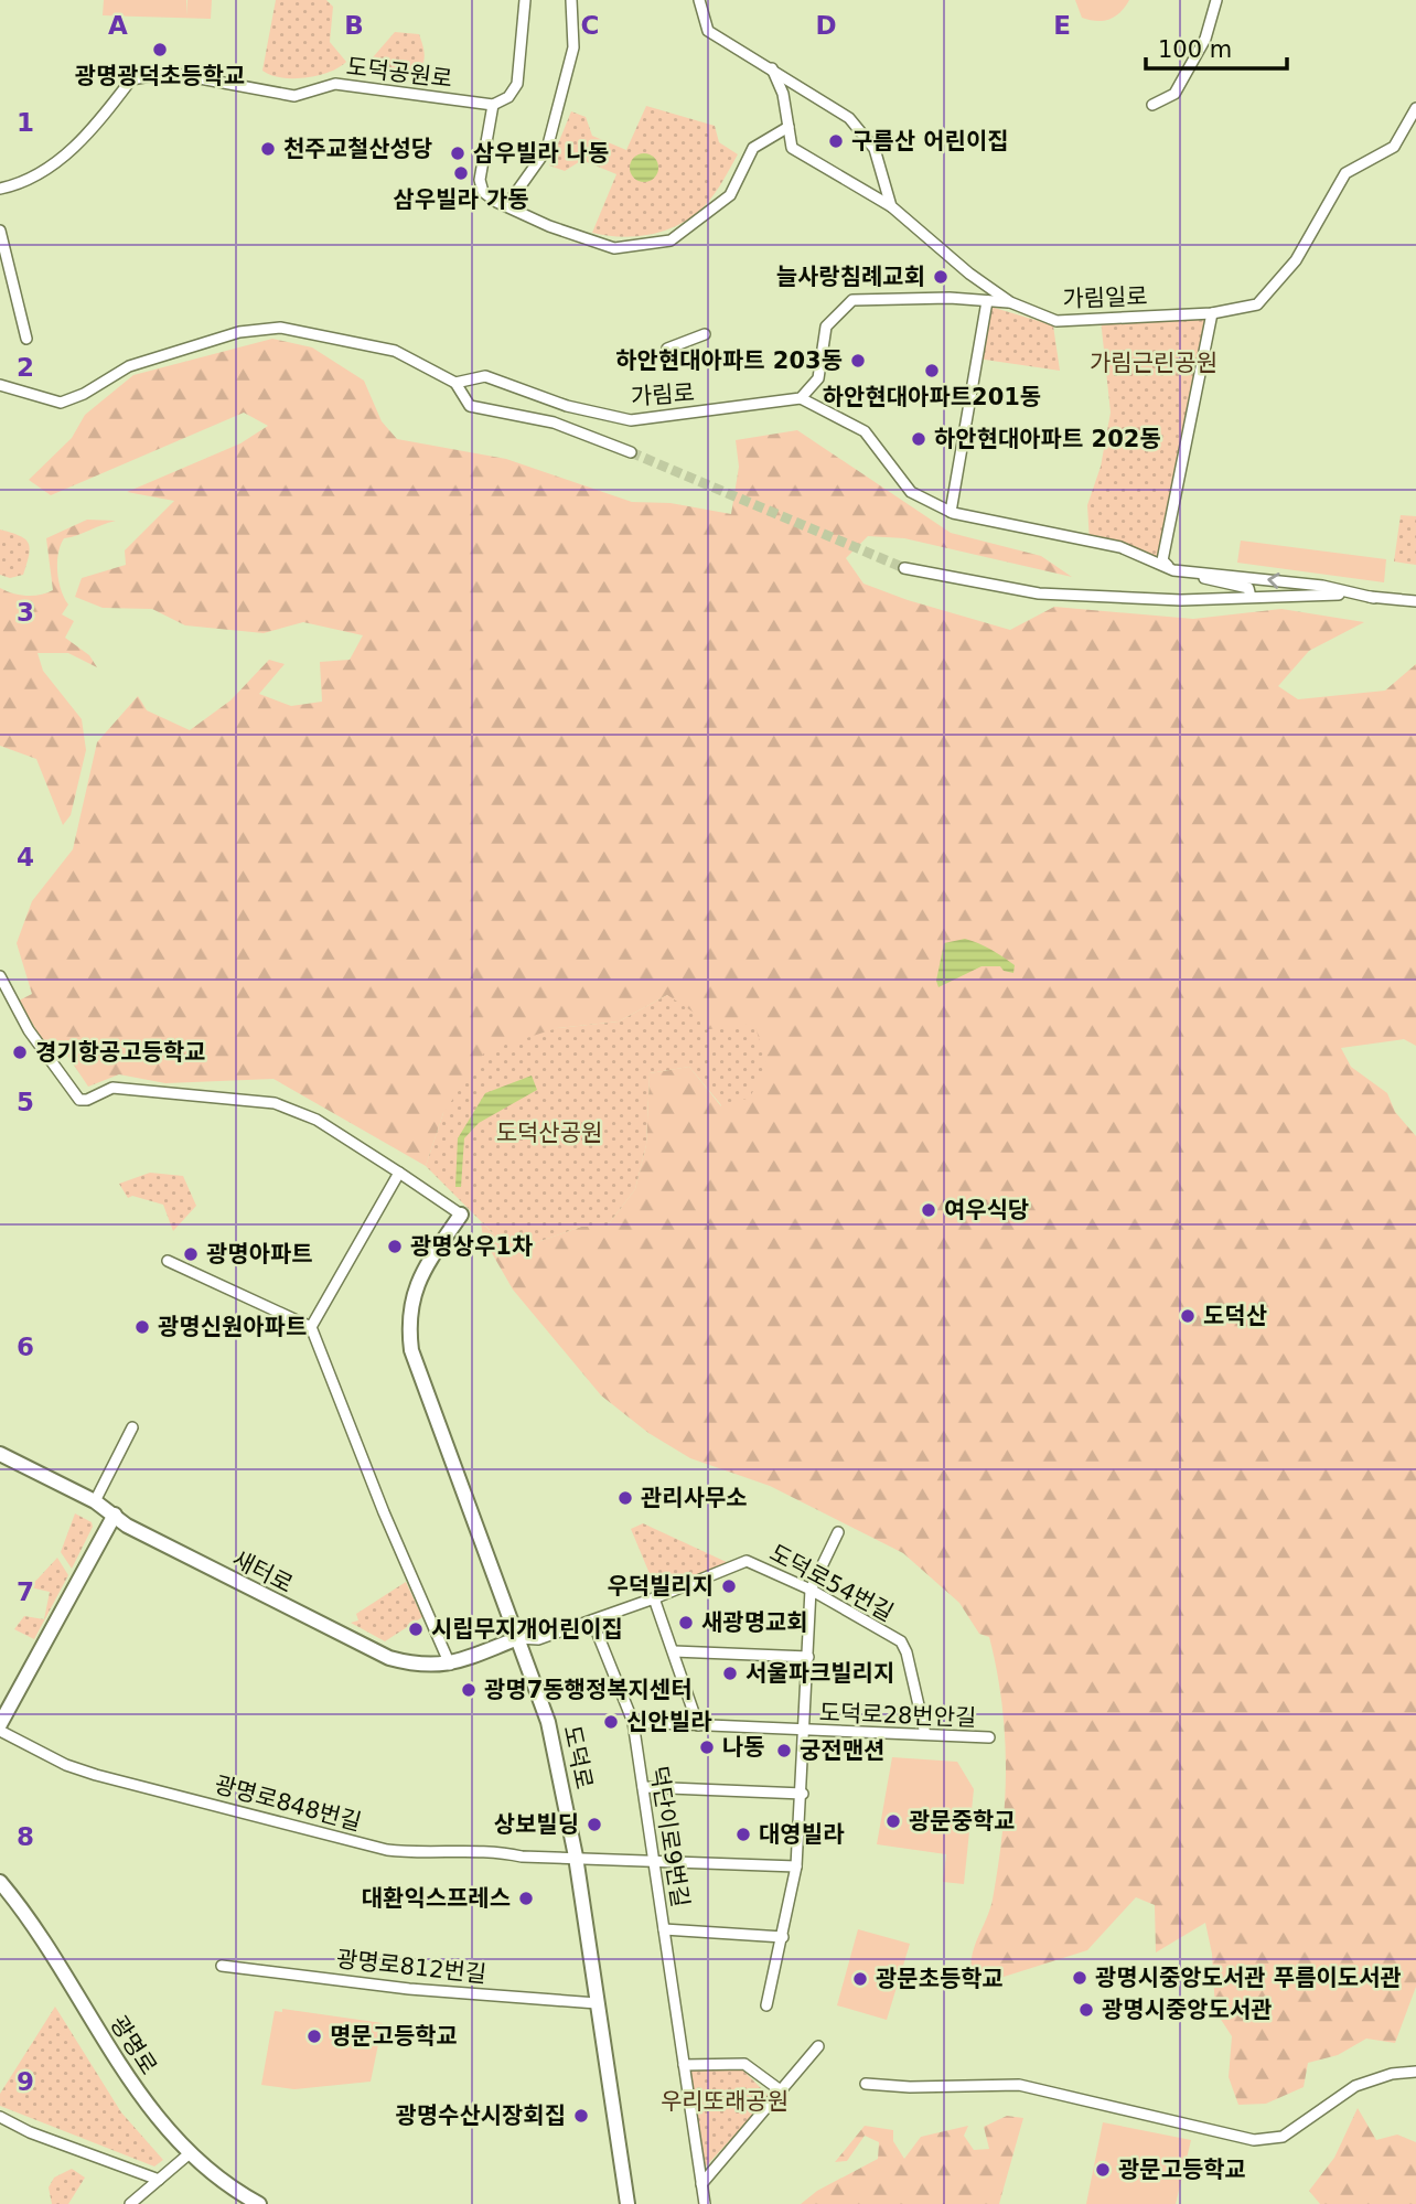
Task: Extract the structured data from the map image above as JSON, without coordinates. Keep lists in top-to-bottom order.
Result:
{
  "streets": {
    "street": [
      "도덕공원로",
      "가림일로",
      "가림로",
      "새터로",
      "도덕로54번길",
      "도덕로28번안길",
      "도덕로",
      "광명로848번길",
      "덕단이로9번길",
      "광명로812번길",
      "광명로"
    ]
  },
  "crossings": [
    ["새터로", "도덕로54번길"],
    ["새터로", "도덕로"],
    ["도덕로54번길", "도덕로28번안길"],
    ["도덕로54번길", "도덕로"],
    ["도덕로54번길", "덕단이로9번길"],
    ["도덕로28번안길", "광명로848번길"],
    ["도덕로28번안길", "덕단이로9번길"],
    ["도덕로", "광명로848번길"],
    ["도덕로", "광명로812번길"],
    ["광명로848번길", "덕단이로9번길"]
  ],
  "parks": ["가림근린공원", "도덕산공원", "우리또래공원"],
  "places": [
    "광명광덕초등학교",
    "구름산 어린이집",
    "천주교철산성당",
    "삼우빌라 나동",
    "삼우빌라 가동",
    "늘사랑침례교회",
    "하안현대아파트 203동",
    "하안현대아파트201동",
    "하안현대아파트 202동",
    "경기항공고등학교",
    "여우식당",
    "광명상우1차",
    "광명아파트",
    "도덕산",
    "광명신원아파트",
    "관리사무소",
    "우덕빌리지",
    "새광명교회",
    "시립무지개어린이집",
    "서울파크빌리지",
    "광명7동행정복지센터",
    "신안빌라",
    "나동",
    "궁전맨션",
    "광문중학교",
    "상보빌딩",
    "대영빌라",
    "대환익스프레스",
    "광명시중앙도서관 푸름이도서관",
    "광문초등학교",
    "광명시중앙도서관",
    "명문고등학교",
    "광명수산시장회집",
    "광문고등학교"
  ],
  "scale_bar": "100 m",
  "grid": {
    "columns": [
      "A",
      "B",
      "C",
      "D",
      "E"
    ],
    "rows": [
      "1",
      "2",
      "3",
      "4",
      "5",
      "6",
      "7",
      "8",
      "9"
    ]
  }
}
